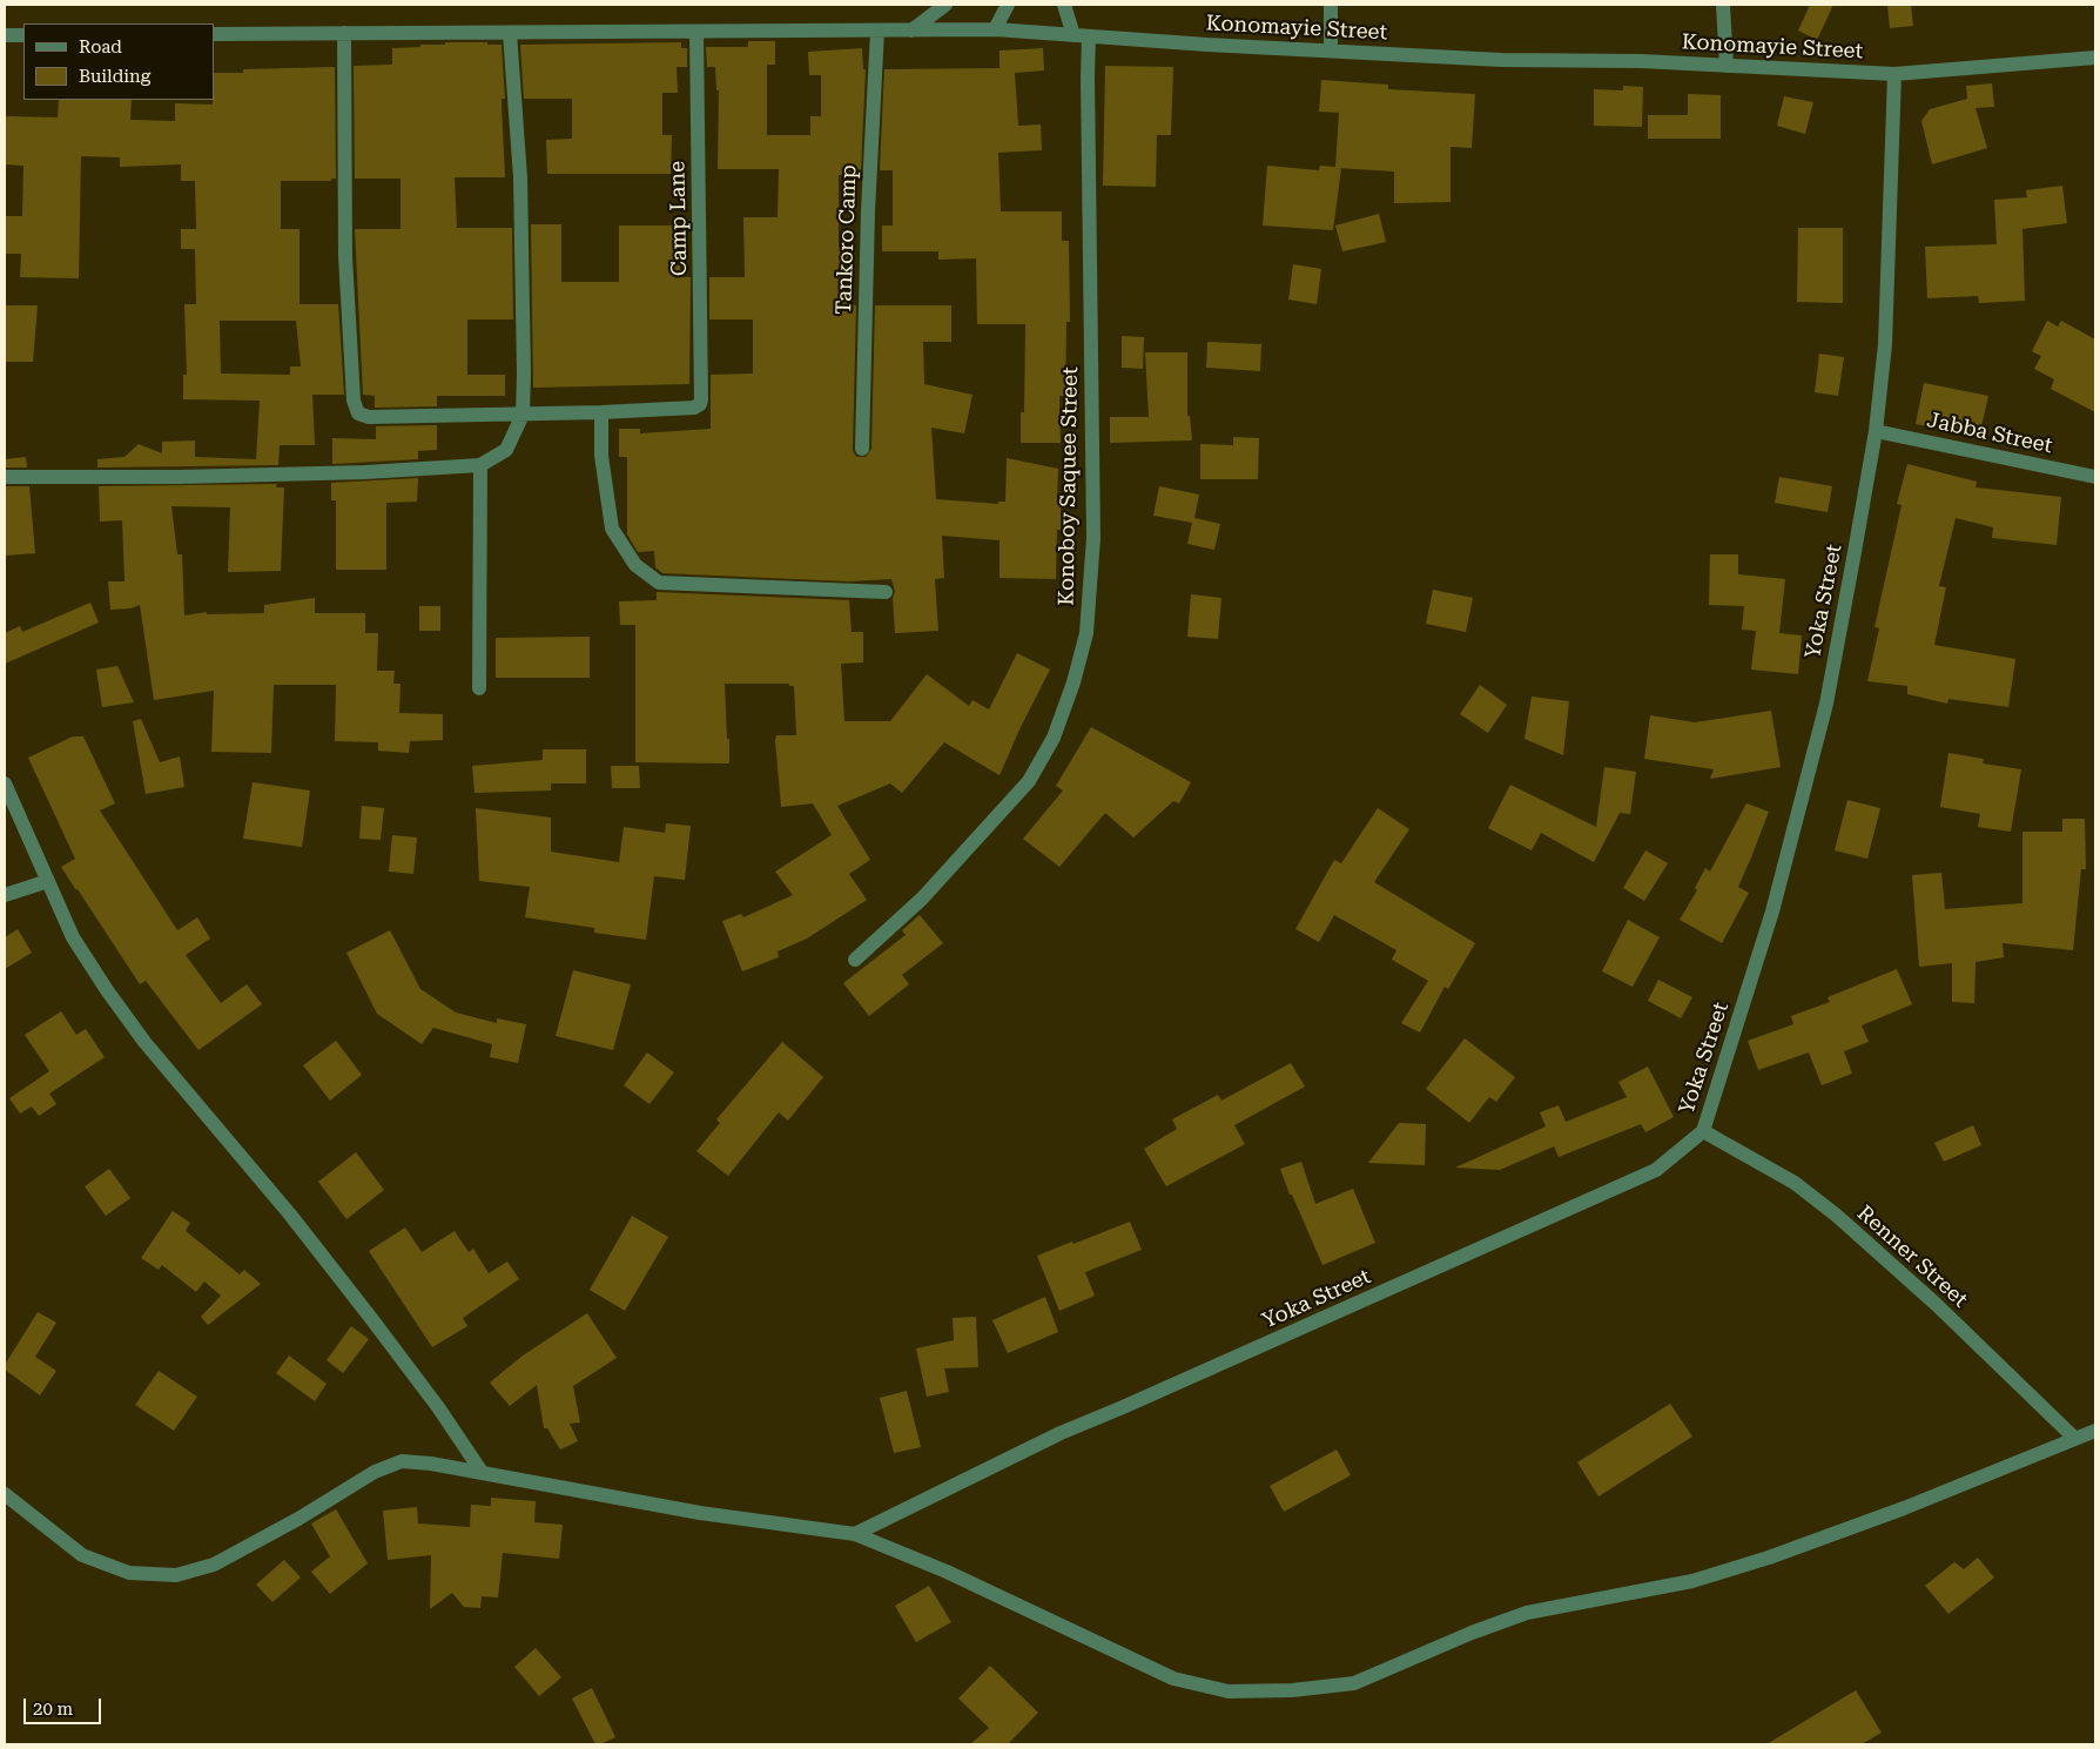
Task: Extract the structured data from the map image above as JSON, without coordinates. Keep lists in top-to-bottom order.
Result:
{
  "streets": {
    "street": [
      "Konomayie Street",
      "Camp Lane",
      "Tankoro Camp",
      "Jabba Street",
      "Konoboy Saquee Street",
      "Yoka Street",
      "Renner Street"
    ]
  },
  "crossings": [
    ["Konomayie Street", "Camp Lane"],
    ["Konomayie Street", "Tankoro Camp"],
    ["Konomayie Street", "Konoboy Saquee Street"],
    ["Konomayie Street", "Yoka Street"],
    ["Jabba Street", "Yoka Street"],
    ["Yoka Street", "Renner Street"]
  ],
  "legend": ["Road", "Building"],
  "scale_bar": "20 m"
}
